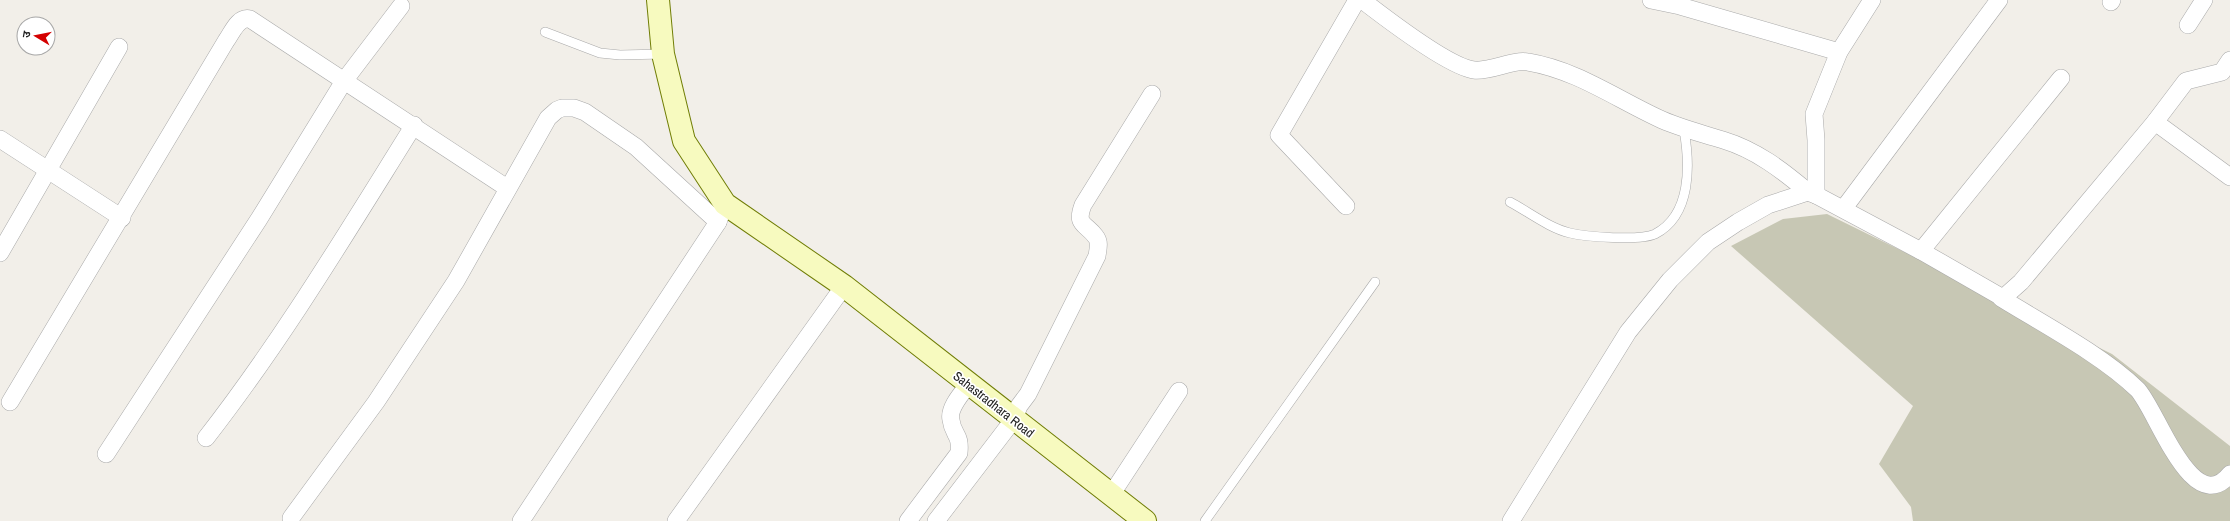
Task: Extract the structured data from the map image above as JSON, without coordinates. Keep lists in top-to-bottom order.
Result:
{
  "streets": {
    "main road": ["Sahastradhara Road"]
  },
  "north": "left"
}
